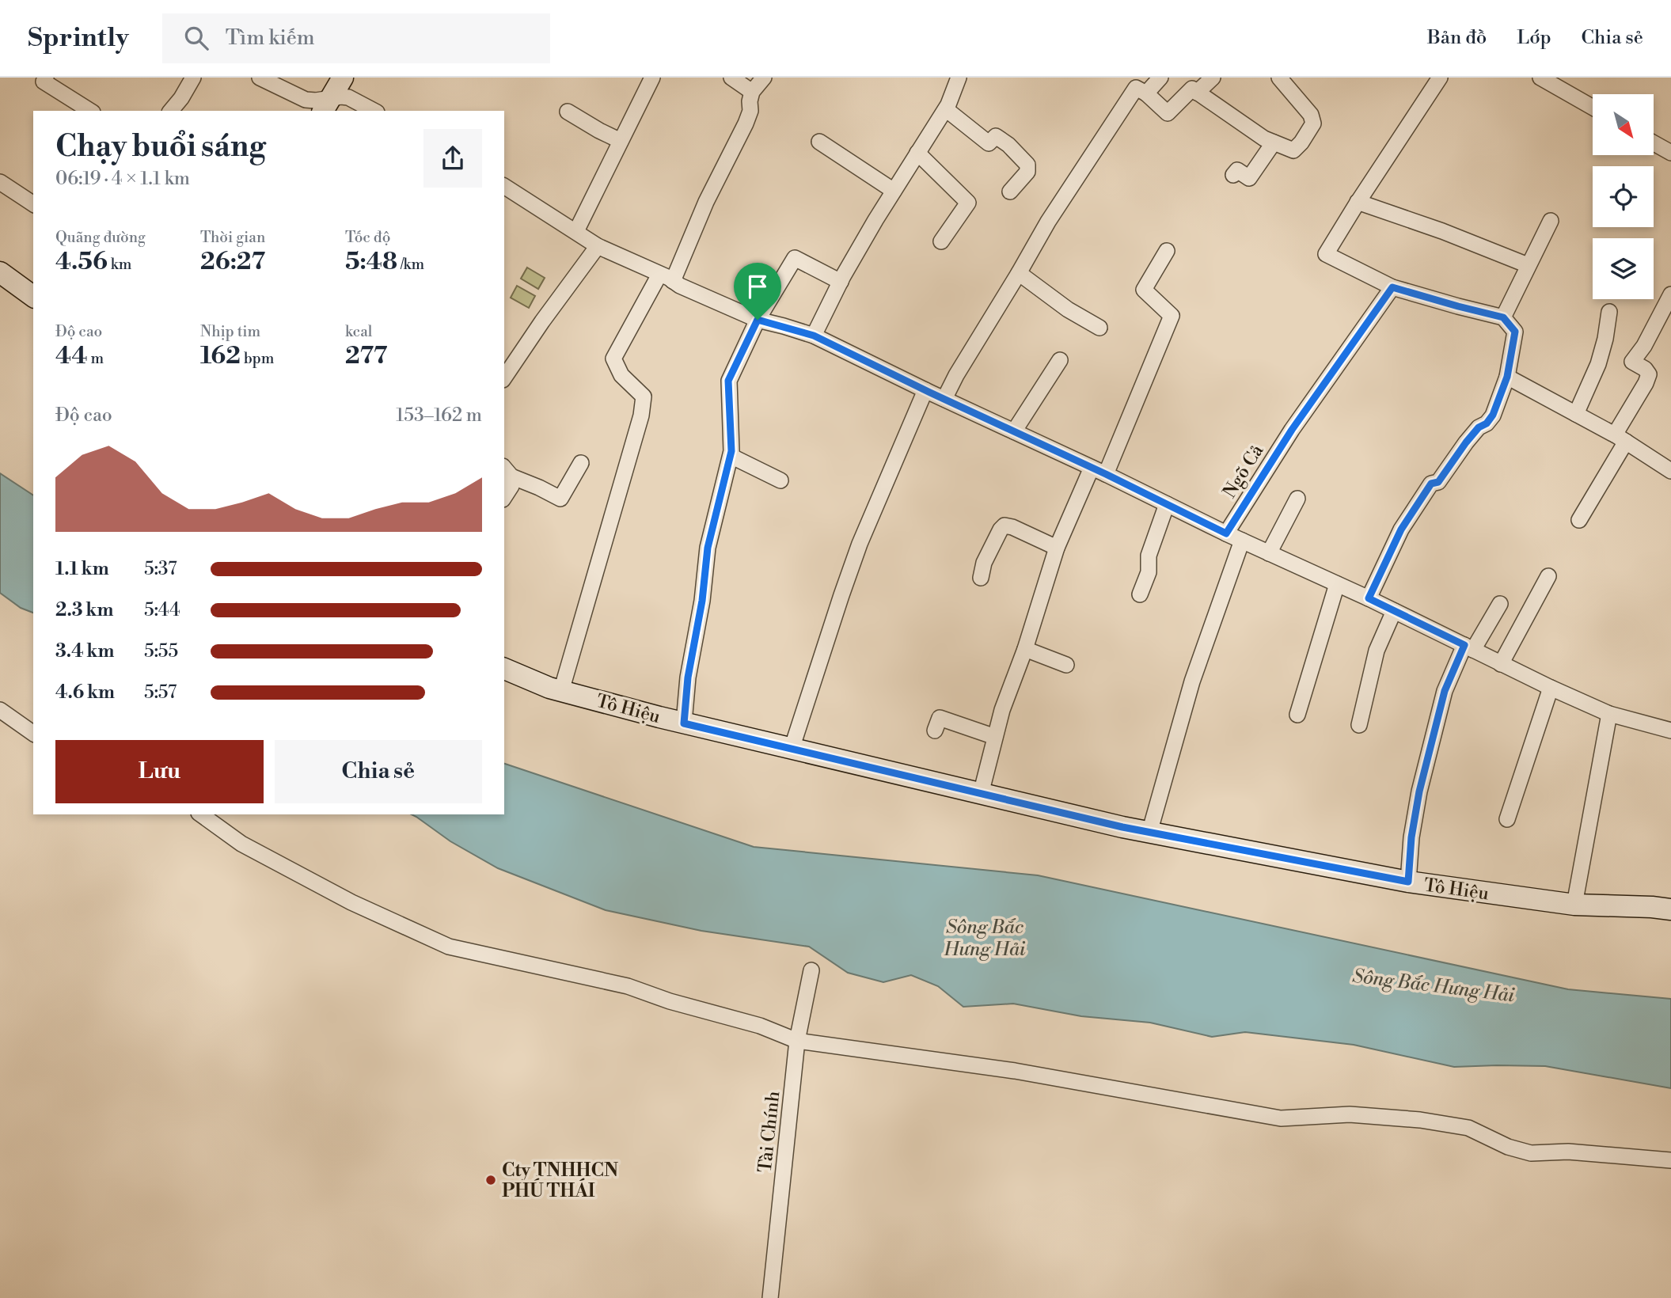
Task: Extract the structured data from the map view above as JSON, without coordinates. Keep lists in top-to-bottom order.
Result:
{
  "streets": {
    "main road": ["Tô Hiệu"],
    "street": ["Ngõ Cả", "Tài Chính"]
  },
  "water": ["Sông Bắc Hưng Hải"],
  "places": ["Cty TNHHCN PHÚ THÁI"],
  "north": "bottom right",
  "page": {
    "header": "Sprintly",
    "search": "Tìm kiếm",
    "nav": ["Bản đồ", "Lớp", "Chia sẻ"],
    "heading": ["Chạy buổi sáng", "06:19 · 4 × 1.1 km"],
    "stats": [
      ["Quãng đường", "4.56 km"],
      ["Thời gian", "26:27"],
      ["Tốc độ", "5:48 /km"],
      ["Độ cao", "44 m"],
      ["Nhịp tim", "162 bpm"],
      ["kcal", "277"]
    ],
    "chart": ["Độ cao", "153–162 m"],
    "list": [
      {
        "name": "1.1 km",
        "note": "5:37"
      },
      {
        "name": "2.3 km",
        "note": "5:44"
      },
      {
        "name": "3.4 km",
        "note": "5:55"
      },
      {
        "name": "4.6 km",
        "note": "5:57"
      }
    ],
    "buttons": ["Lưu", "Chia sẻ"]
  }
}
